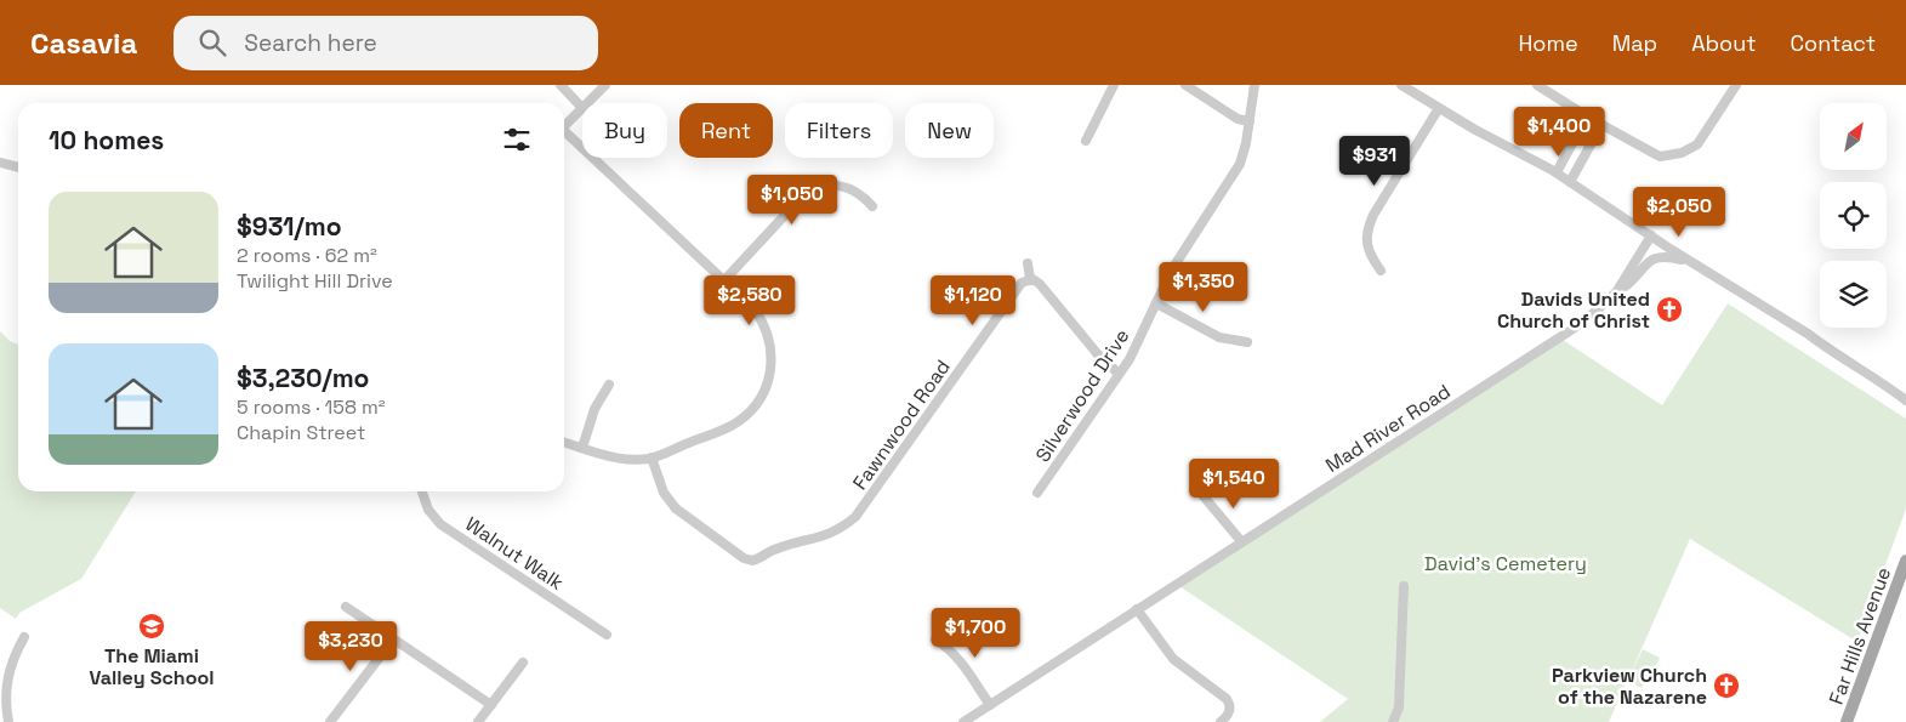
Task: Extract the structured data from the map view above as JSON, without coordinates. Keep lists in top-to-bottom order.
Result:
{
  "streets": {
    "main road": ["Far Hills Avenue"],
    "street": [
      "Silverwood Drive",
      "Fawnwood Road",
      "Mad River Road",
      "Walnut Walk"
    ]
  },
  "parks": ["David's Cemetery"],
  "places": {
    "church": ["Davids United Church of Christ", "Parkview Church of the Nazarene"],
    "school or university": ["The Miami Valley School"]
  },
  "north": "top right",
  "page": {
    "header": "Casavia",
    "search": "Search here",
    "nav": [
      "Home",
      "Map",
      "About",
      "Contact"
    ],
    "chip": [
      "Buy",
      "Rent",
      "Filters",
      "New"
    ],
    "heading": "10 homes",
    "price": [
      "$1,400",
      "$931",
      "$1,050",
      "$2,050",
      "$1,350",
      "$2,580",
      "$1,120",
      "$1,540",
      "$1,700",
      "$3,230"
    ],
    "list": [
      {
        "name": "$931/mo",
        "note": "2 rooms · 62 m² · Twilight Hill Drive"
      },
      {
        "name": "$3,230/mo",
        "note": "5 rooms · 158 m² · Chapin Street"
      }
    ]
  }
}
